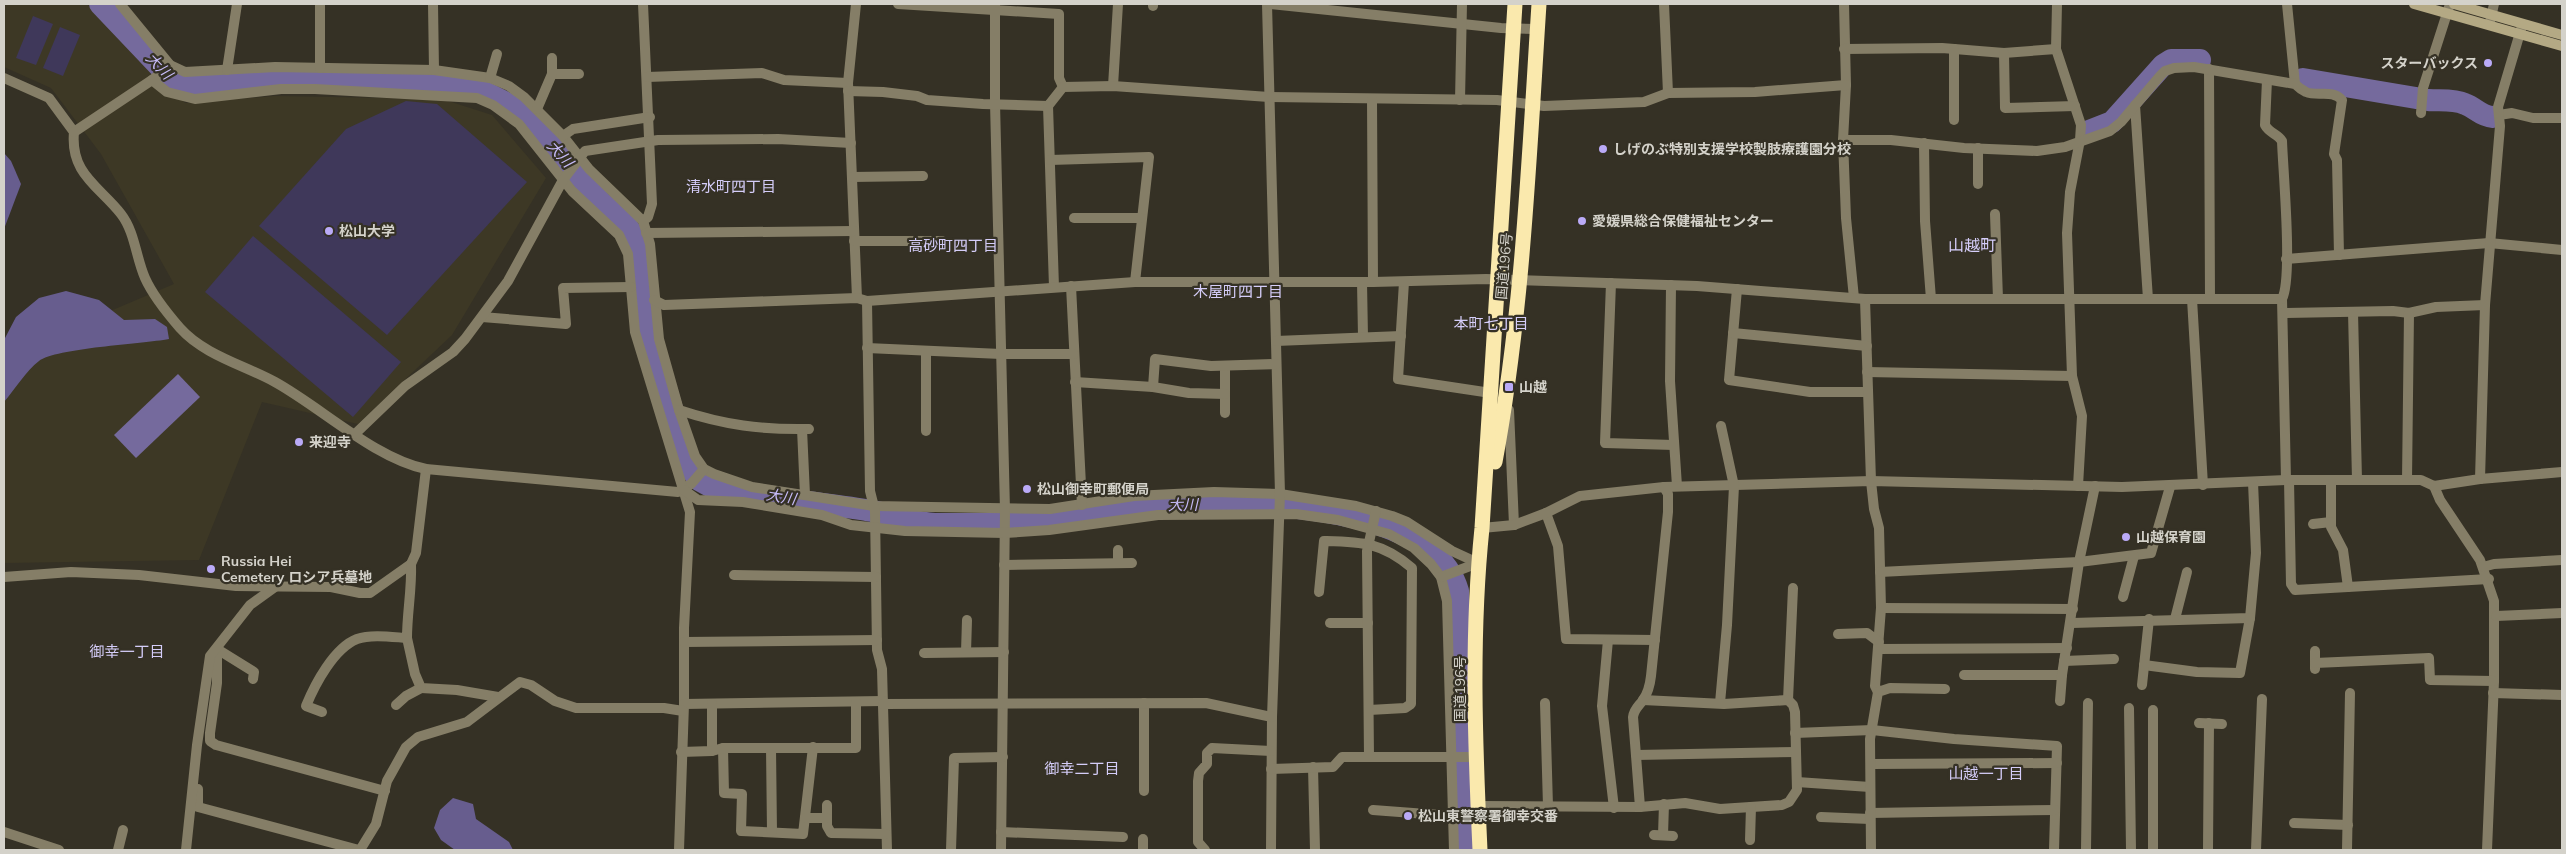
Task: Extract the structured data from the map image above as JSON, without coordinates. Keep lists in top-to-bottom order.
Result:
{
  "streets": {
    "highway": ["国道196号"]
  },
  "districts": [
    "清水町四丁目",
    "山越町",
    "高砂町四丁目",
    "木屋町四丁目",
    "本町七丁目",
    "御幸一丁目",
    "御幸二丁目",
    "山越一丁目"
  ],
  "water": ["大川"],
  "places": {
    "other": [
      "スターバックス",
      "しげのぶ特別支援学校製肢療護園分校",
      "愛媛県総合保健福祉センター",
      "松山大学",
      "来迎寺",
      "松山御幸町郵便局",
      "山越保育園",
      "Russia Hei Cemetery ロシア兵墓地",
      "松山東警察署御幸交番"
    ],
    "transit": ["山越"]
  }
}
